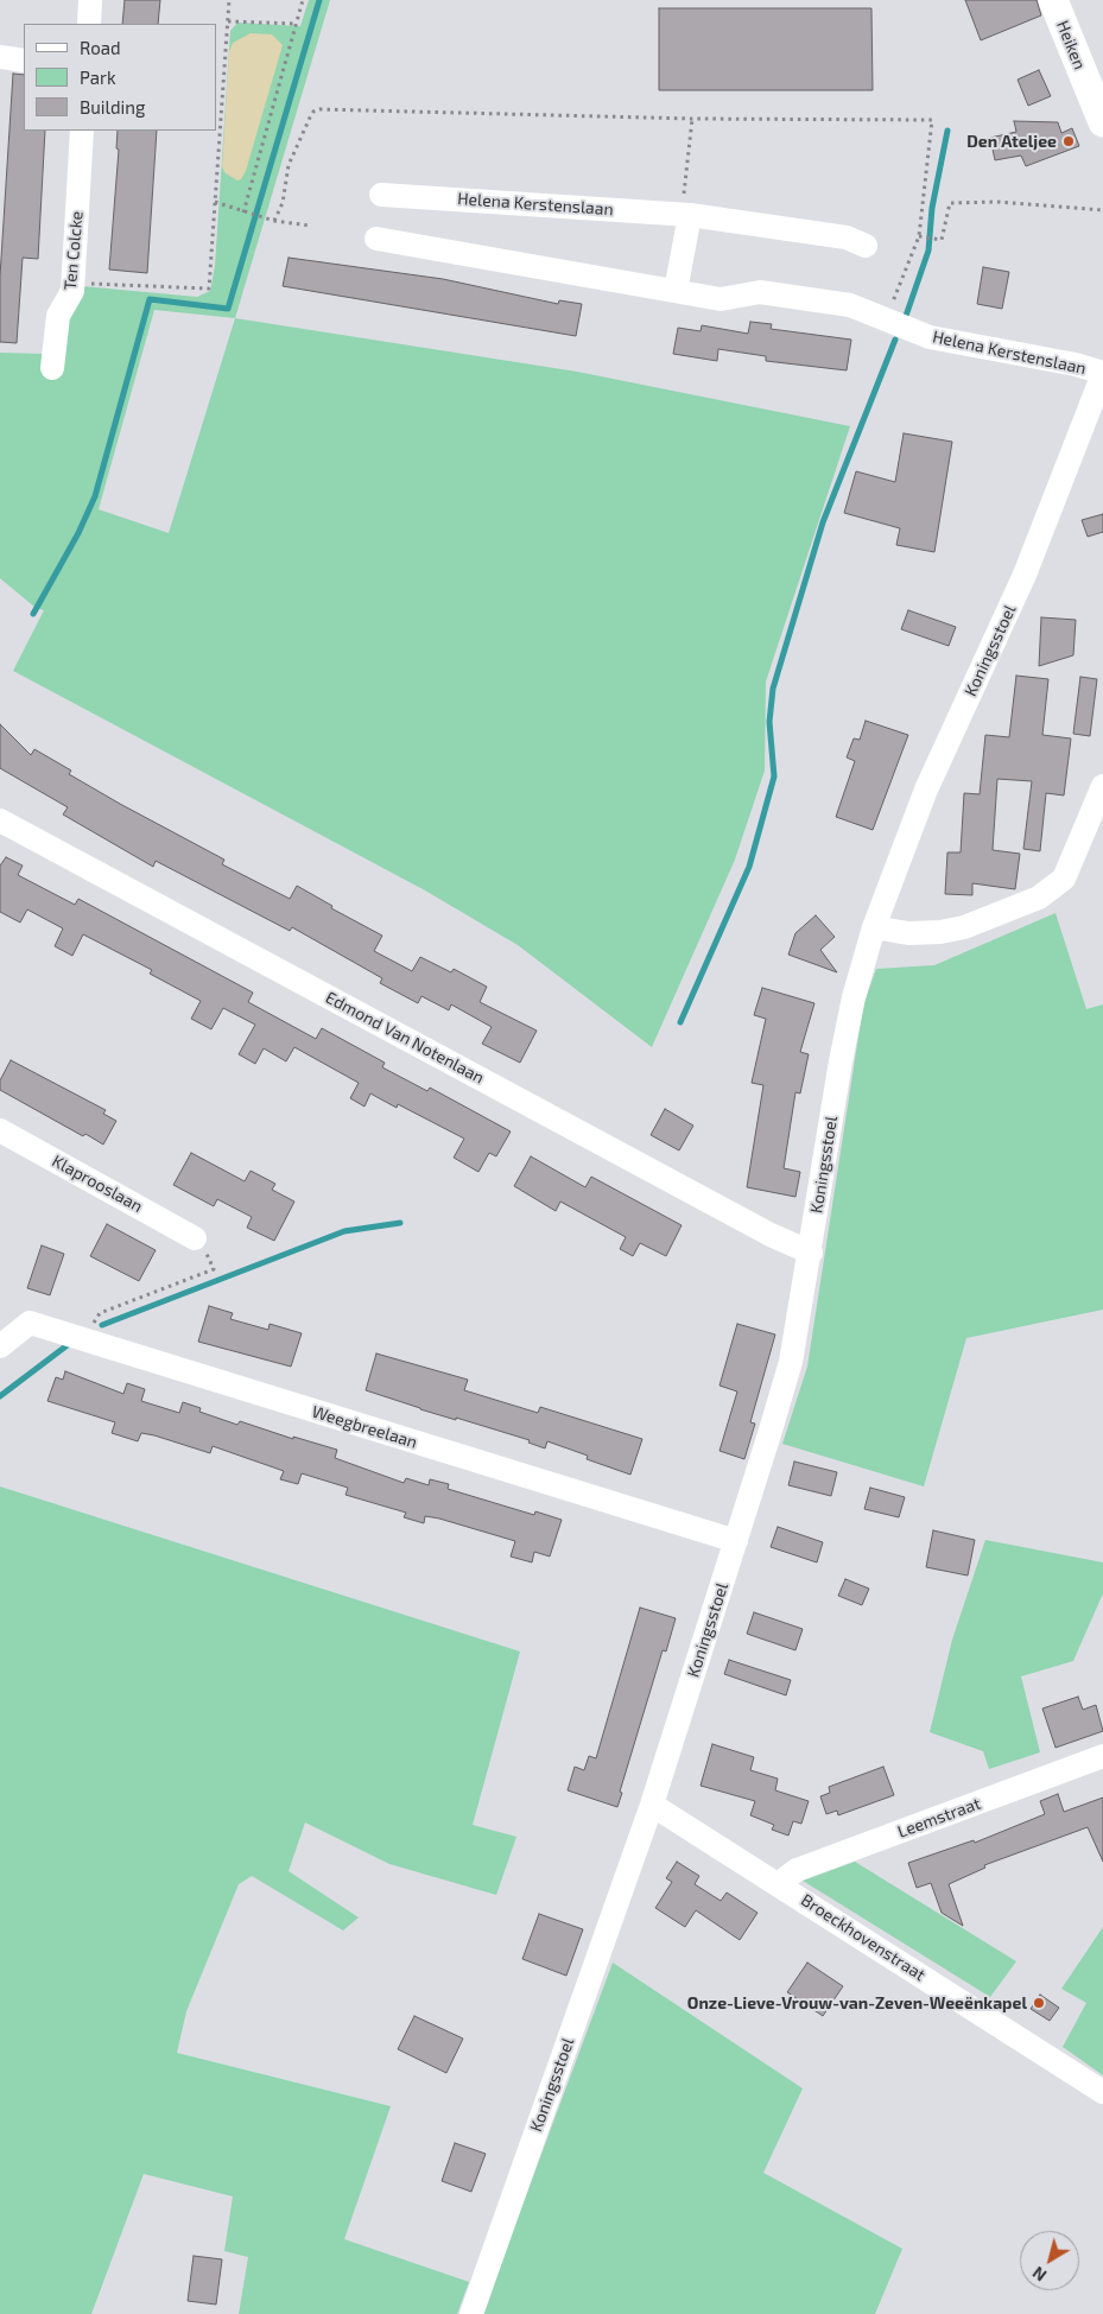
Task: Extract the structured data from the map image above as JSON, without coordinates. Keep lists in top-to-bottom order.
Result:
{
  "streets": {
    "main road": ["Heiken"],
    "street": [
      "Helena Kerstenslaan",
      "Ten Colcke",
      "Koningsstoel",
      "Edmond Van Notenlaan",
      "Klaprooslaan",
      "Weegbreelaan",
      "Leemstraat",
      "Broeckhovenstraat"
    ]
  },
  "crossings": [
    ["Helena Kerstenslaan", "Koningsstoel"],
    ["Koningsstoel", "Edmond Van Notenlaan"],
    ["Koningsstoel", "Weegbreelaan"],
    ["Koningsstoel", "Broeckhovenstraat"],
    ["Leemstraat", "Broeckhovenstraat"]
  ],
  "places": ["Den Ateljee", "Onze-Lieve-Vrouw-van-Zeven-Weeënkapel"],
  "legend": ["Road", "Park", "Building"],
  "north": "bottom left"
}
